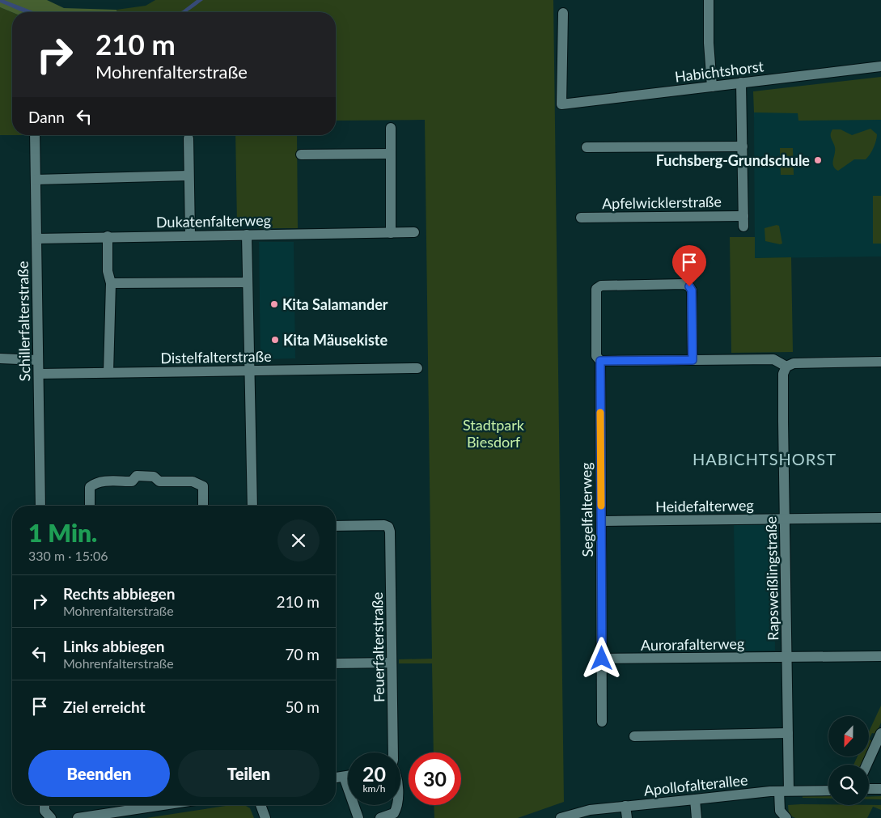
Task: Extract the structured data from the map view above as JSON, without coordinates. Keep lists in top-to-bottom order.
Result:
{
  "streets": {
    "street": [
      "Habichtshorst",
      "Apfelwicklerstraße",
      "Dukatenfalterweg",
      "Schillerfalterstraße",
      "Distelfalterstraße",
      "Heidefalterweg",
      "Segelfalterweg",
      "Rapsweißlingstraße",
      "Aurorafalterweg",
      "Feuerfalterstraße",
      "Apollofalterallee"
    ]
  },
  "crossings": [
    ["Habichtshorst", "Apfelwicklerstraße"],
    ["Dukatenfalterweg", "Schillerfalterstraße"],
    ["Schillerfalterstraße", "Distelfalterstraße"],
    ["Heidefalterweg", "Segelfalterweg"],
    ["Heidefalterweg", "Rapsweißlingstraße"],
    ["Segelfalterweg", "Aurorafalterweg"],
    ["Rapsweißlingstraße", "Aurorafalterweg"],
    ["Rapsweißlingstraße", "Apollofalterallee"]
  ],
  "districts": ["HABICHTSHORST"],
  "parks": ["Stadtpark Biesdorf"],
  "places": ["Fuchsberg-Grundschule", "Kita Salamander", "Kita Mäusekiste"],
  "north": "bottom",
  "page": {
    "turn": ["210 m", "Mohrenfalterstraße"],
    "then": "Dann",
    "heading": ["1 Min.", "330 m · 15:06"],
    "list": [
      {
        "name": "Rechts abbiegen",
        "note": "Mohrenfalterstraße",
        "value": "210 m"
      },
      {
        "name": "Links abbiegen",
        "note": "Mohrenfalterstraße",
        "value": "70 m"
      },
      {
        "name": "Ziel erreicht",
        "value": "50 m"
      }
    ],
    "buttons": ["Beenden", "Teilen"],
    "speed": "20 km/h",
    "limit": "30"
  }
}
